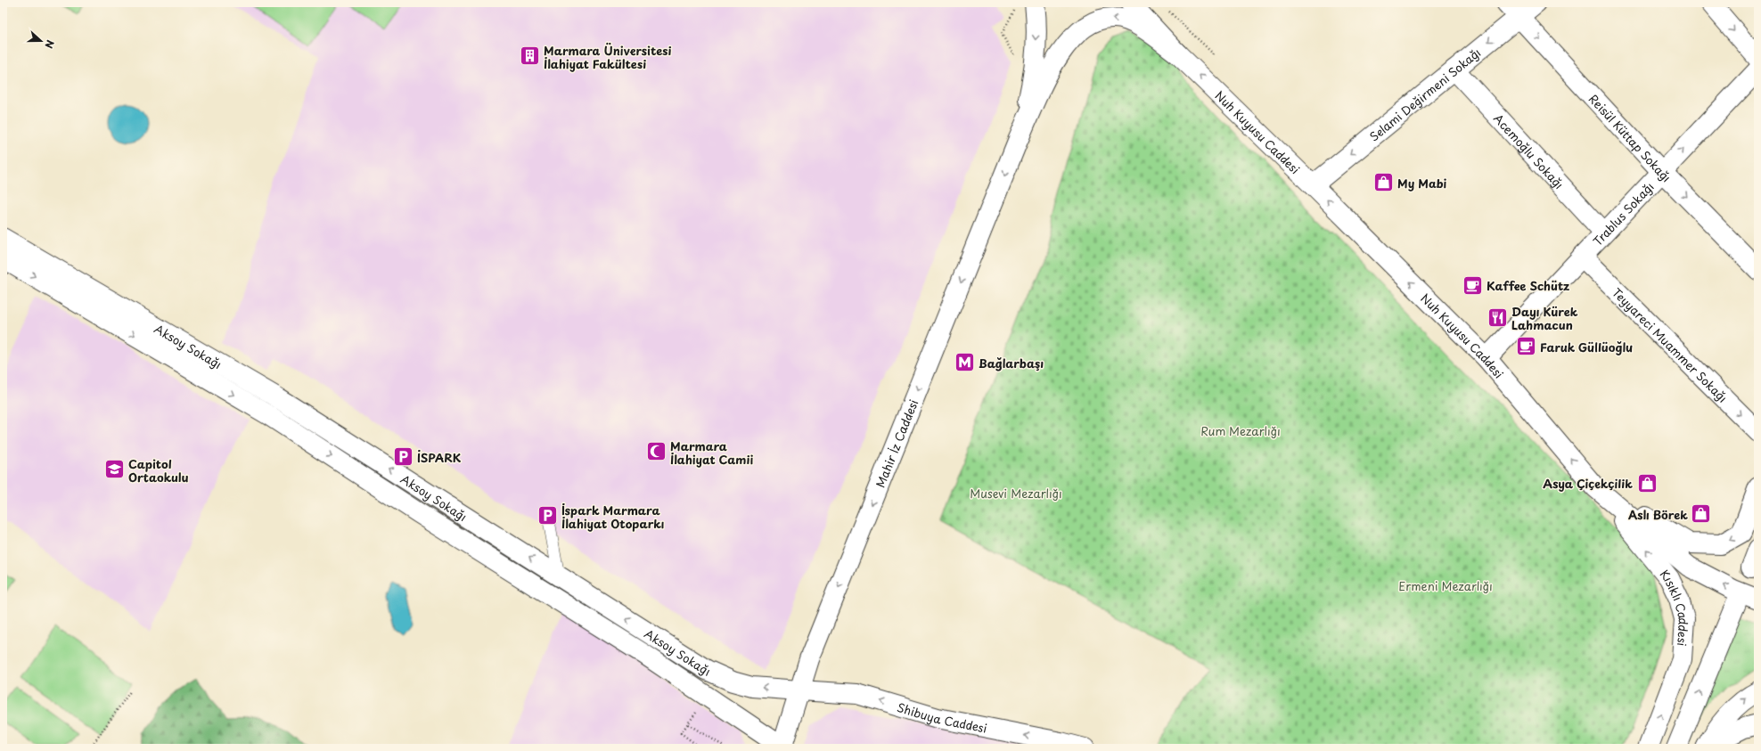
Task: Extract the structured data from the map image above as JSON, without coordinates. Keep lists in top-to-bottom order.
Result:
{
  "streets": {
    "street": [
      "Selami Değirmeni Sokağı",
      "Nuh Kuyusu Caddesi",
      "Reisül Küttap Sokağı",
      "Acemoğlu Sokağı",
      "Trablus Sokağı",
      "Teyyareci Muammer Sokağı",
      "Aksoy Sokağı",
      "Mahir İz Caddesi",
      "Kısıklı Caddesi",
      "Shibuya Caddesi"
    ]
  },
  "crossings": [
    ["Selami Değirmeni Sokağı", "Nuh Kuyusu Caddesi"],
    ["Selami Değirmeni Sokağı", "Reisül Küttap Sokağı"],
    ["Selami Değirmeni Sokağı", "Acemoğlu Sokağı"],
    ["Nuh Kuyusu Caddesi", "Trablus Sokağı"],
    ["Nuh Kuyusu Caddesi", "Kısıklı Caddesi"],
    ["Reisül Küttap Sokağı", "Trablus Sokağı"],
    ["Acemoğlu Sokağı", "Trablus Sokağı"],
    ["Trablus Sokağı", "Teyyareci Muammer Sokağı"],
    ["Aksoy Sokağı", "Mahir İz Caddesi"],
    ["Aksoy Sokağı", "Shibuya Caddesi"],
    ["Mahir İz Caddesi", "Shibuya Caddesi"]
  ],
  "one_way": [
    "Selami Değirmeni Sokağı",
    "Nuh Kuyusu Caddesi",
    "Reisül Küttap Sokağı",
    "Trablus Sokağı",
    "Teyyareci Muammer Sokağı",
    "Mahir İz Caddesi",
    "Kısıklı Caddesi",
    "Shibuya Caddesi"
  ],
  "parks": ["Rum Mezarlığı", "Musevi Mezarlığı", "Ermeni Mezarlığı"],
  "places": {
    "building": ["Marmara Üniversitesi İlahiyat Fakültesi"],
    "shop": ["My Mabi", "Asya Çiçekçilik", "Aslı Börek"],
    "cafe": ["Kaffee Schütz", "Faruk Güllüoğlu"],
    "restaurant": ["Dayı Kürek Lahmacun"],
    "metro station": ["Bağlarbaşı"],
    "mosque": ["Marmara İlahiyat Camii"],
    "parking": ["İSPARK", "İspark Marmara İlahiyat Otoparkı"],
    "school or university": ["Capitol Ortaokulu"]
  },
  "north": "right"
}
